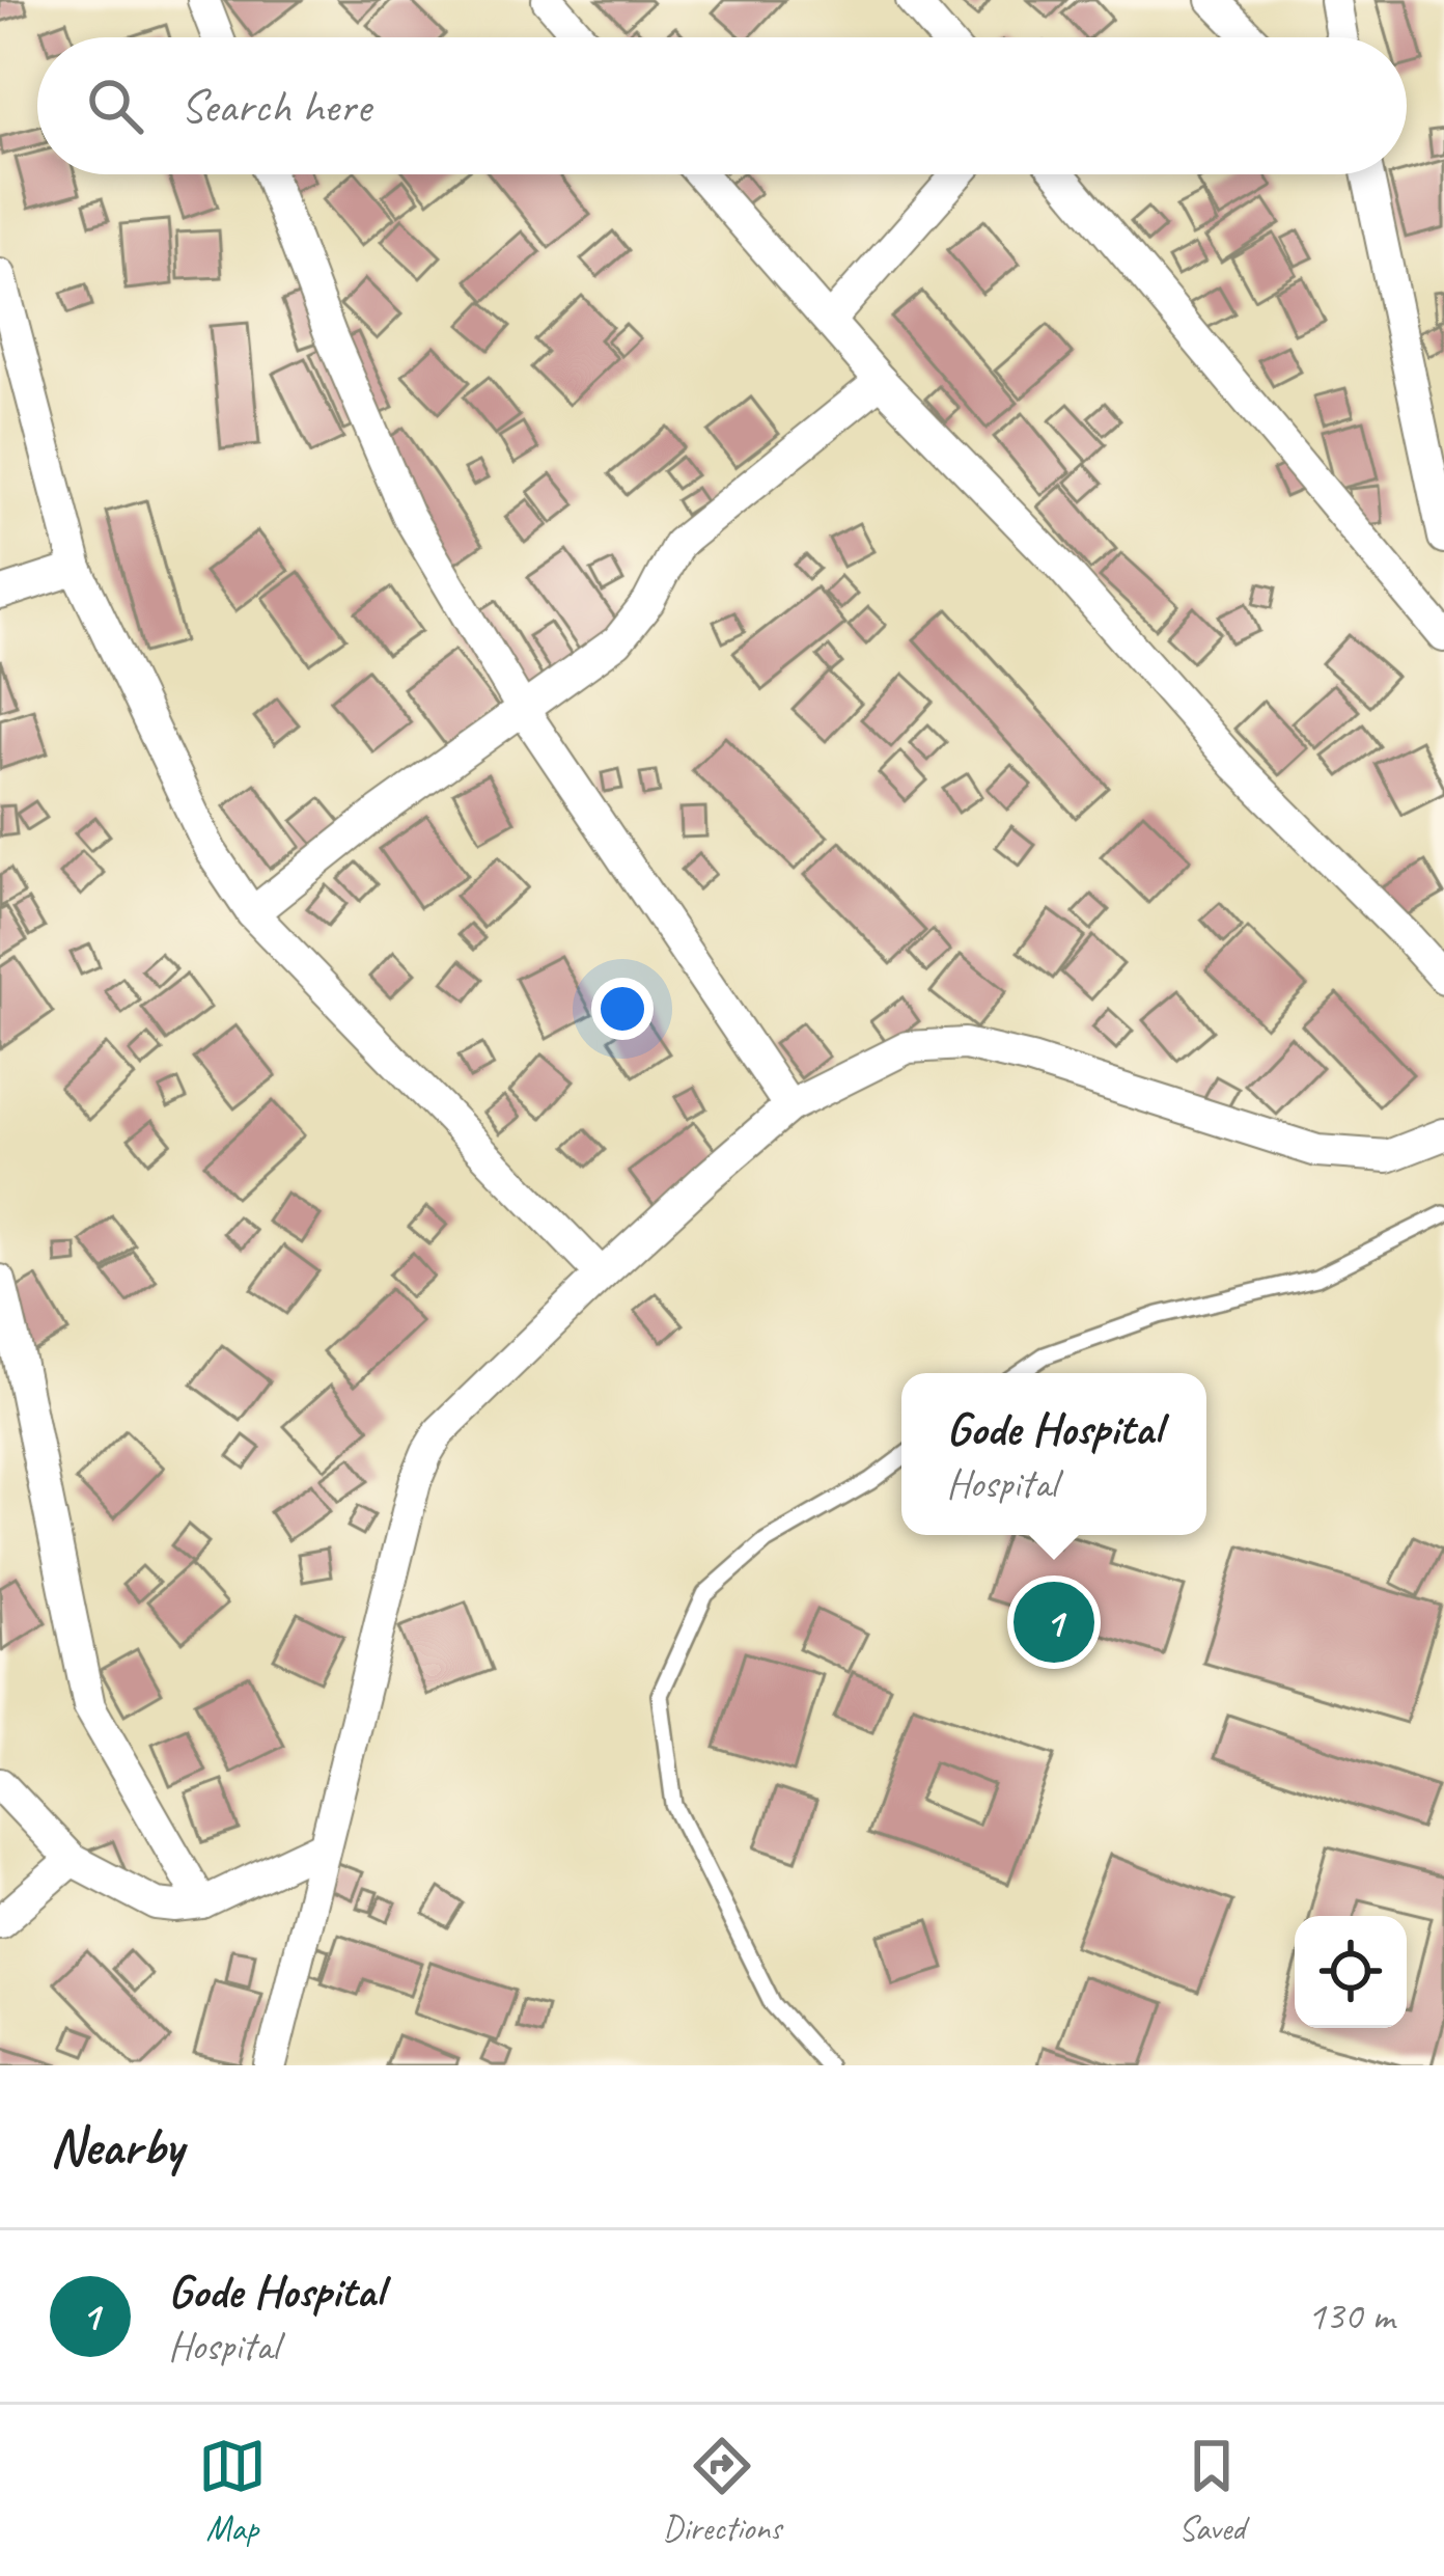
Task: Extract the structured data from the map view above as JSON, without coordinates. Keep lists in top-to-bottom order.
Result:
{
  "page": {
    "search": "Search here",
    "popup": ["Gode Hospital", "Hospital"],
    "pins": "1",
    "heading": "Nearby",
    "list": [
      {
        "mark": "1",
        "name": "Gode Hospital",
        "note": "Hospital",
        "value": "130 m"
      }
    ],
    "nav": ["Map", "Directions", "Saved"]
  }
}
